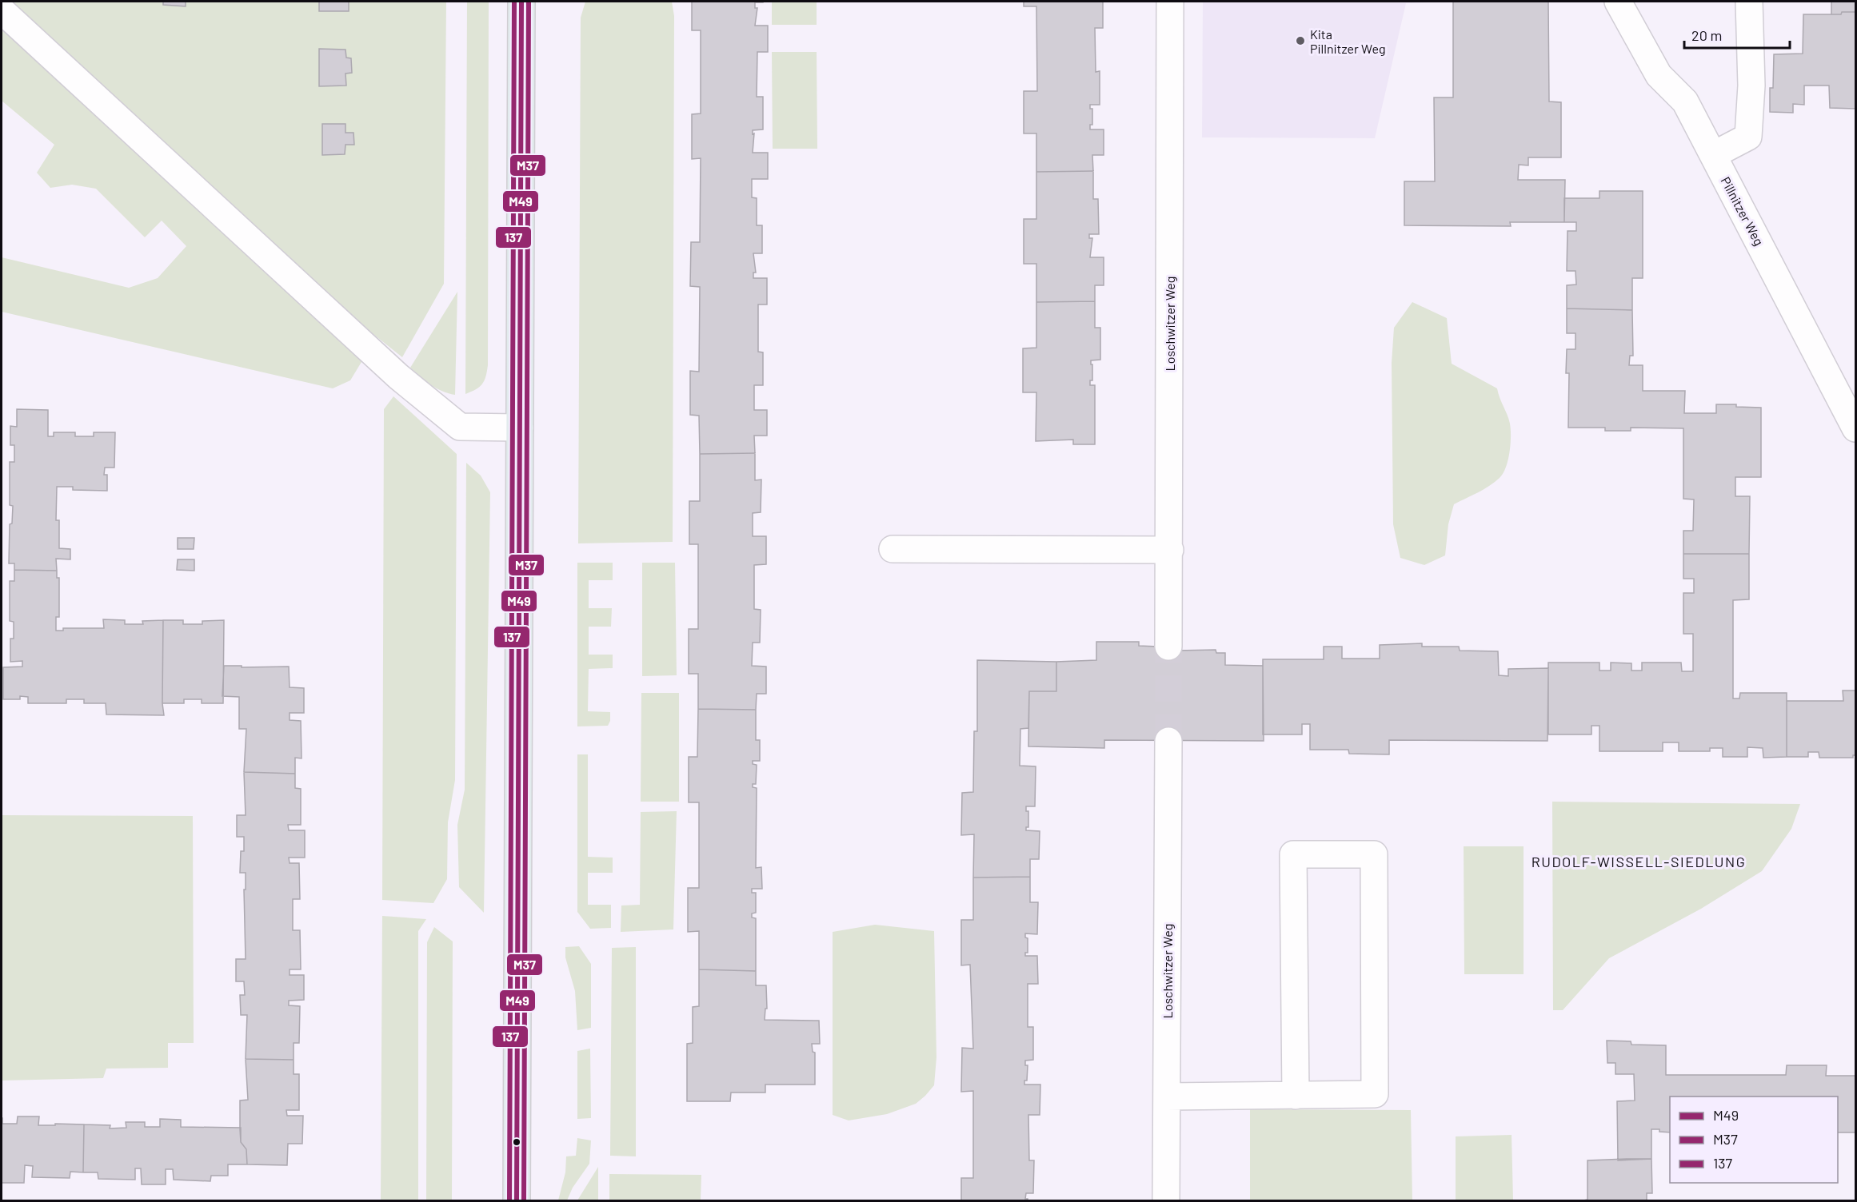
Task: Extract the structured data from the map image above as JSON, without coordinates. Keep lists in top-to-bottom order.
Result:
{
  "streets": {
    "street": ["Pillnitzer Weg", "Loschwitzer Weg"]
  },
  "districts": ["RUDOLF-WISSELL-SIEDLUNG"],
  "places": ["Kita Pillnitzer Weg"],
  "lines": ["transit line M49", "transit line M37", "transit line 137"],
  "legend": ["M49", "M37", "137"],
  "scale_bar": "20 m"
}
